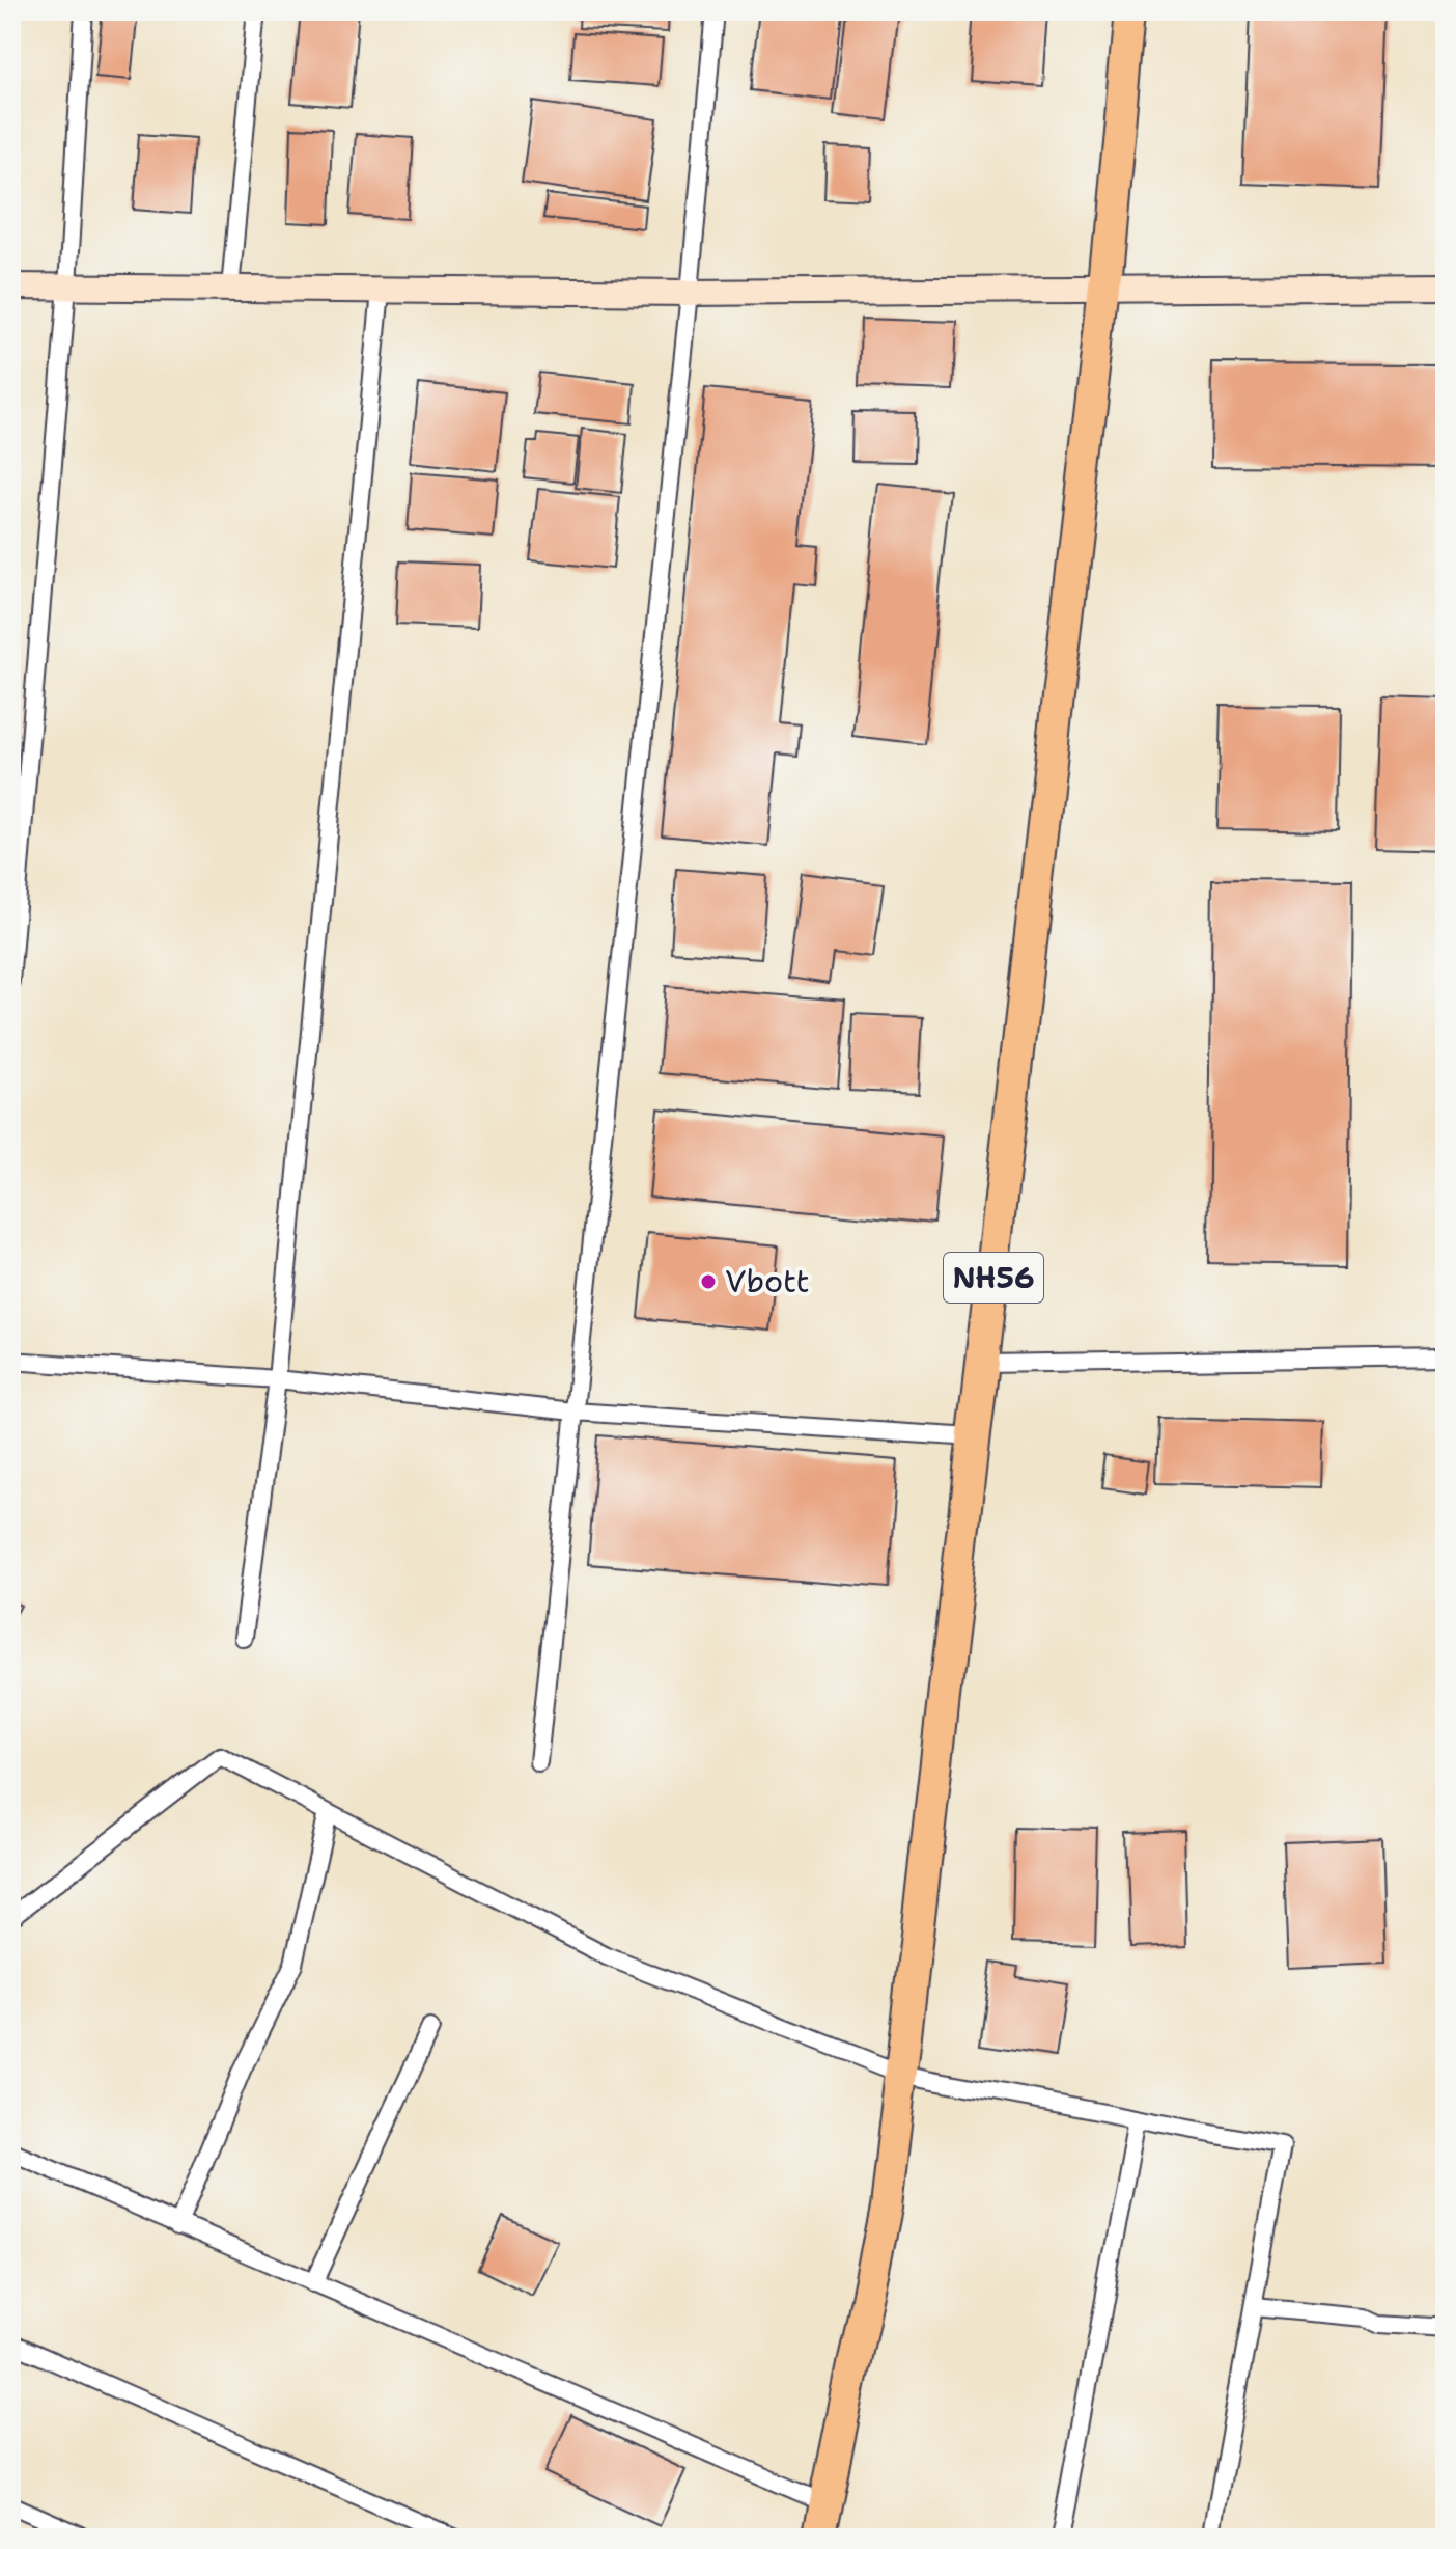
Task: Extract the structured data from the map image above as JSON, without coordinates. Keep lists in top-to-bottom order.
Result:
{
  "streets": {
    "highway": ["NH56"]
  },
  "places": ["Vbott"]
}
